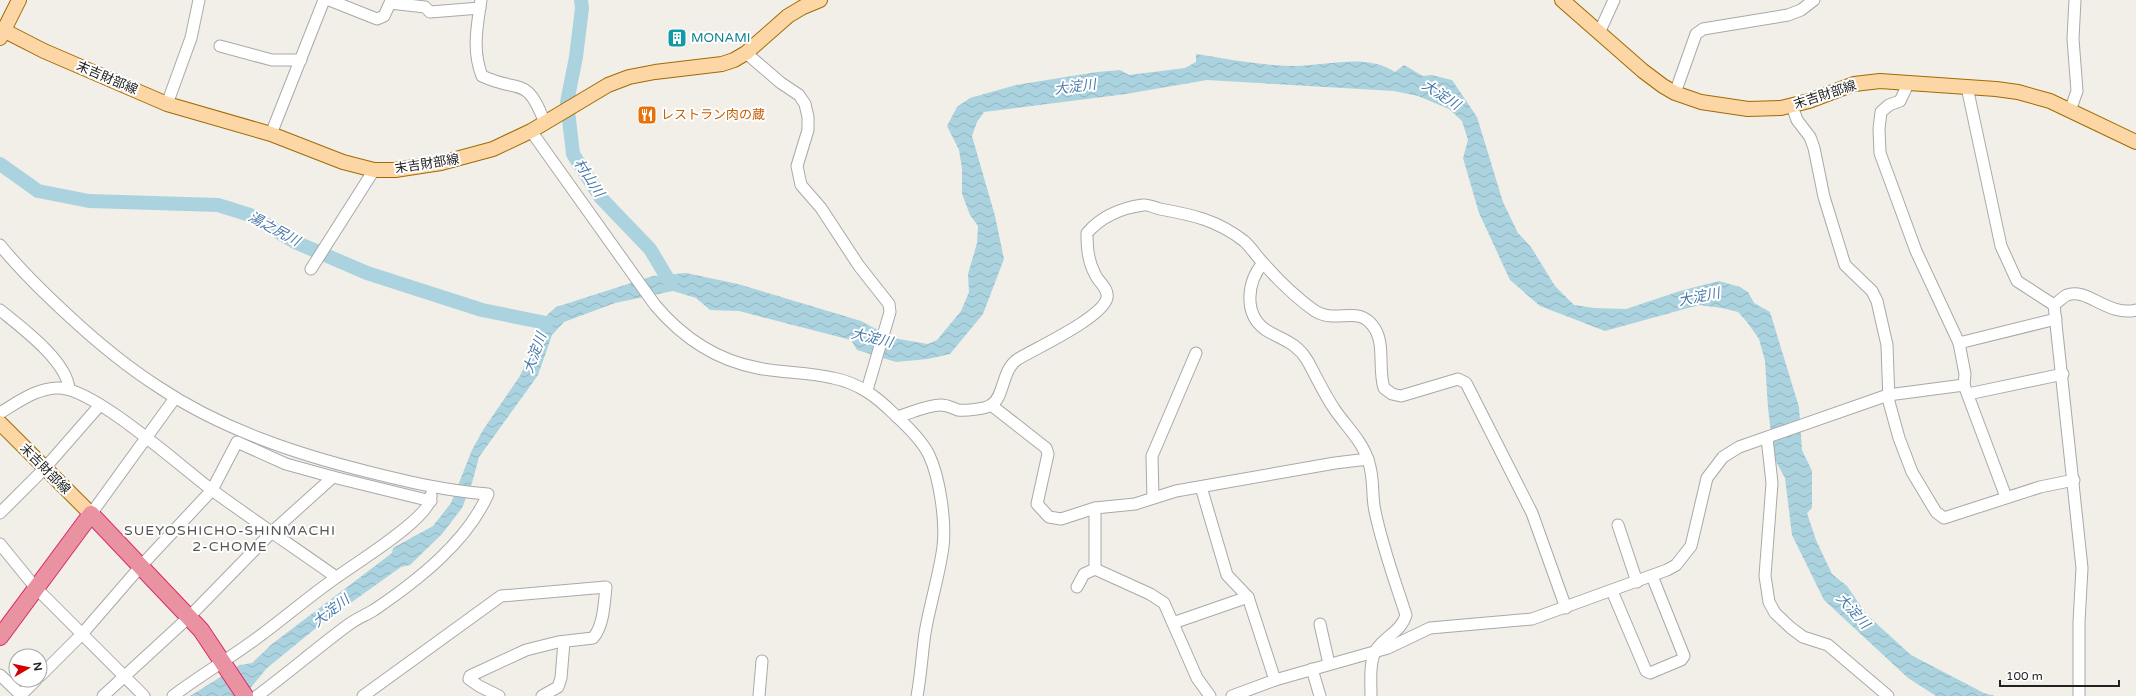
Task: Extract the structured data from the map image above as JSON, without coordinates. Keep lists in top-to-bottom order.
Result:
{
  "streets": {
    "main road": ["末吉財部線"]
  },
  "districts": ["SUEYOSHICHO-SHINMACHI 2-CHOME"],
  "water": ["大淀川", "村山川", "湯之尻川"],
  "places": {
    "building": ["MONAMI"],
    "restaurant": ["レストラン肉の蔵"]
  },
  "scale_bar": "100 m",
  "north": "right"
}
